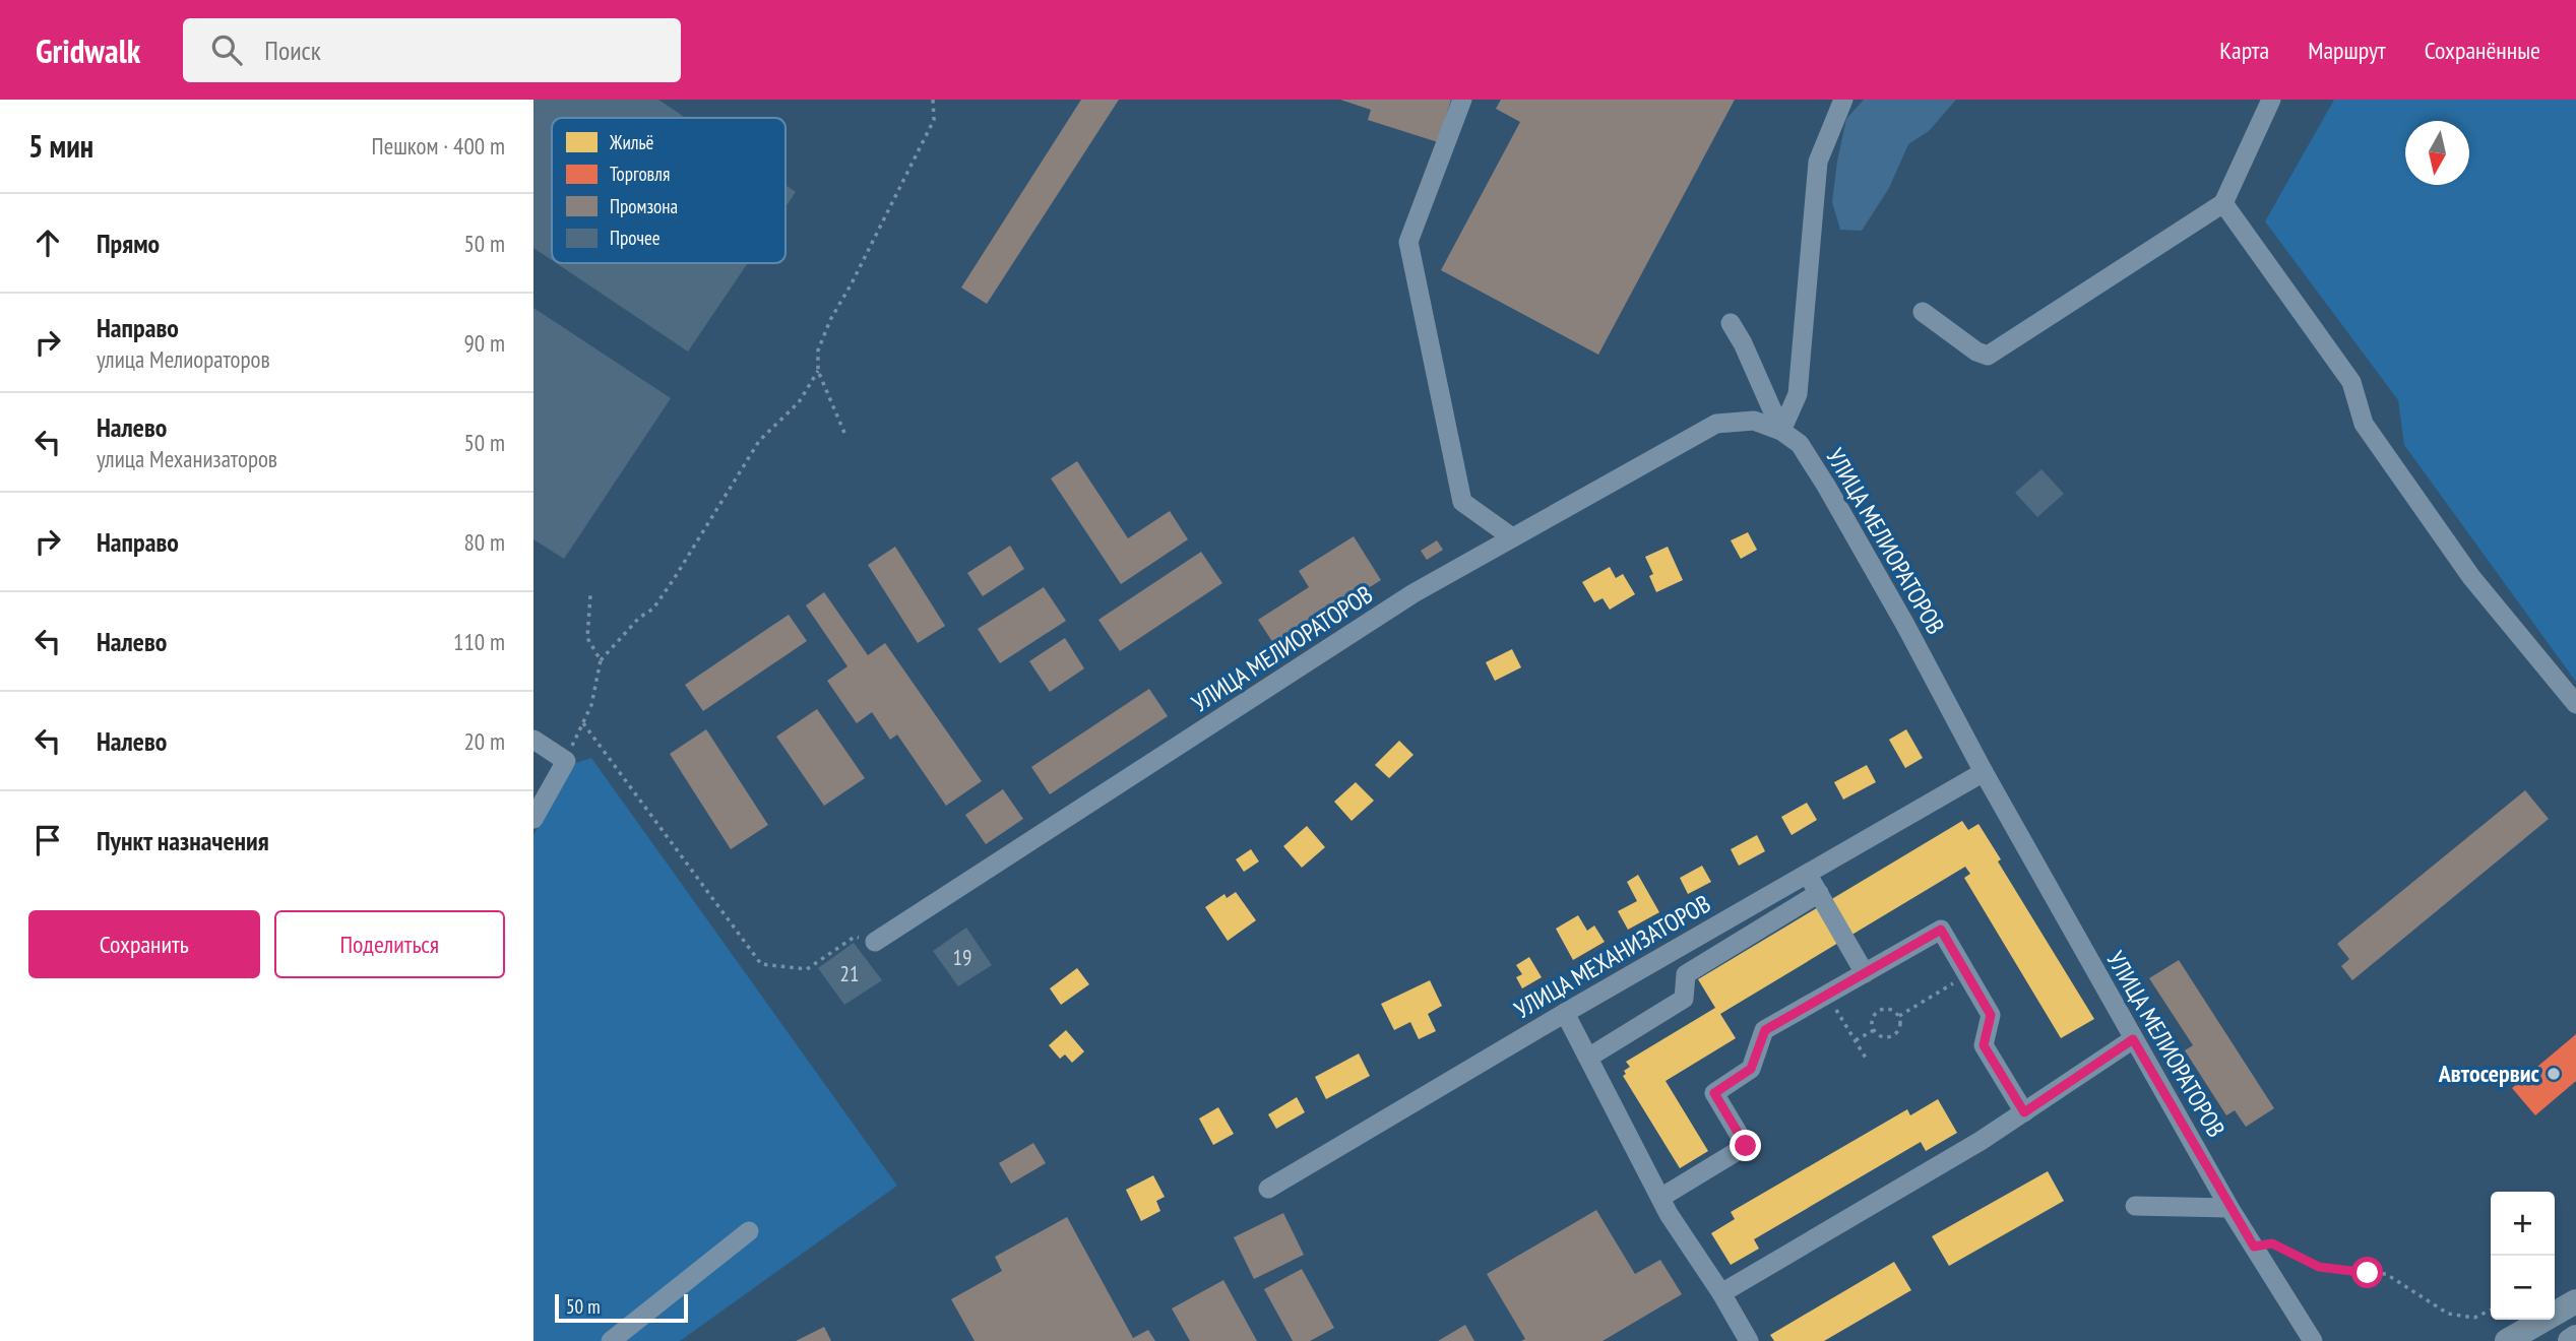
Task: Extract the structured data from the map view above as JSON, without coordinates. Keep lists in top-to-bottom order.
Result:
{
  "streets": {
    "street": ["УЛИЦА МЕЛИОРАТОРОВ", "УЛИЦА МЕХАНИЗАТОРОВ"]
  },
  "crossings": [
    ["УЛИЦА МЕЛИОРАТОРОВ", "УЛИЦА МЕХАНИЗАТОРОВ"]
  ],
  "places": ["Автосервис"],
  "house_numbers": ["19", "21"],
  "legend": [
    "Жильё",
    "Торговля",
    "Промзона",
    "Прочее"
  ],
  "scale_bar": "50 m",
  "north": "bottom",
  "page": {
    "header": "Gridwalk",
    "search": "Поиск",
    "nav": ["Карта", "Маршрут", "Сохранённые"],
    "heading": ["5 мин", "Пешком · 400 m"],
    "list": [
      ["Прямо", "50 m"],
      ["Направо", "улица Мелиораторов", "90 m"],
      ["Налево", "улица Механизаторов", "50 m"],
      ["Направо", "80 m"],
      ["Налево", "110 m"],
      ["Налево", "20 m"],
      "Пункт назначения"
    ],
    "buttons": ["Сохранить", "Поделиться"],
    "map_buttons": ["+", "−"],
    "scale": "50 m"
  }
}
